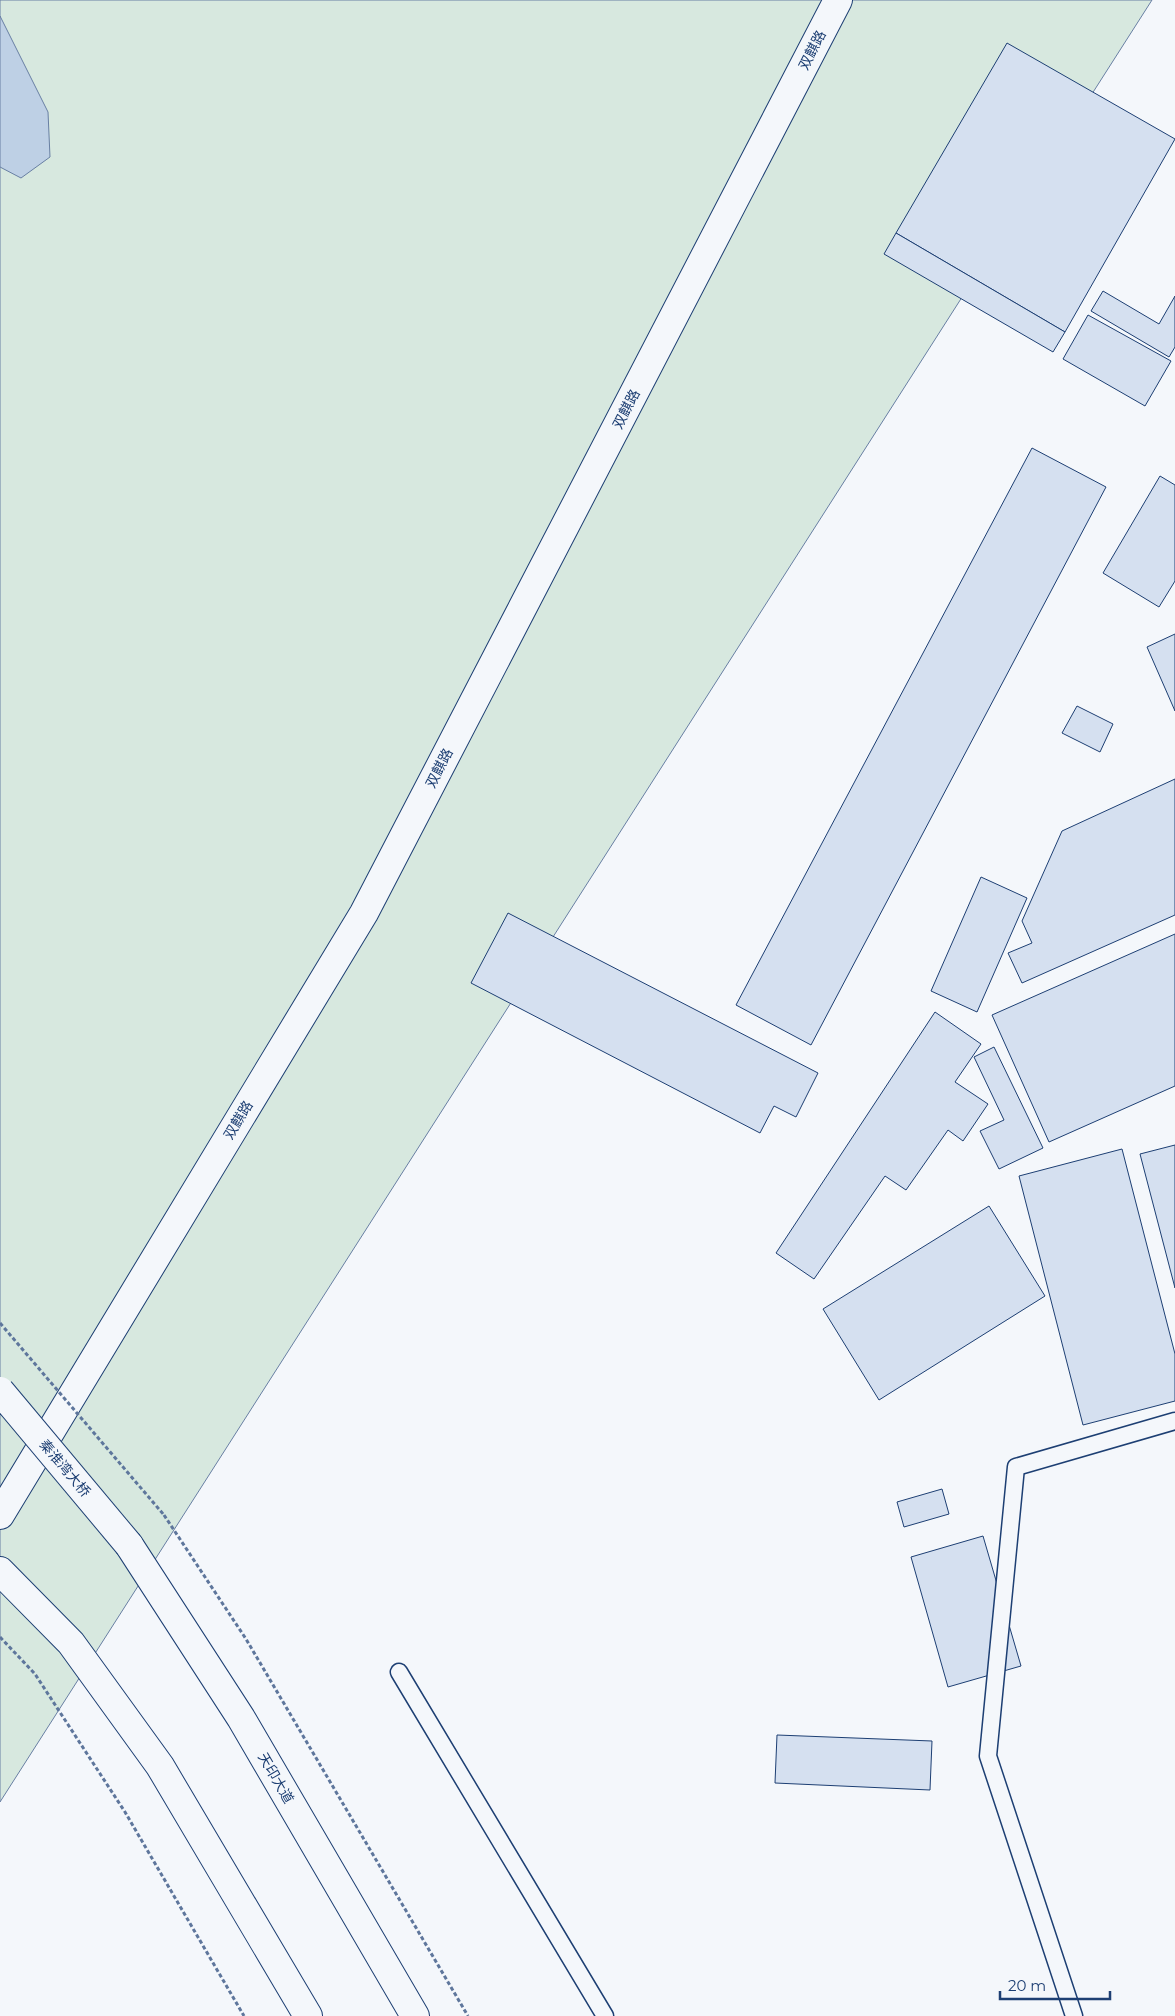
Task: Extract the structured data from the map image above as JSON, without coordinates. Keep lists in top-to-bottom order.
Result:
{
  "streets": {
    "street": ["双麒路", "秦淮湾大桥", "天印大道"]
  },
  "crossings": [
    ["秦淮湾大桥", "天印大道"]
  ],
  "scale_bar": "20 m"
}
